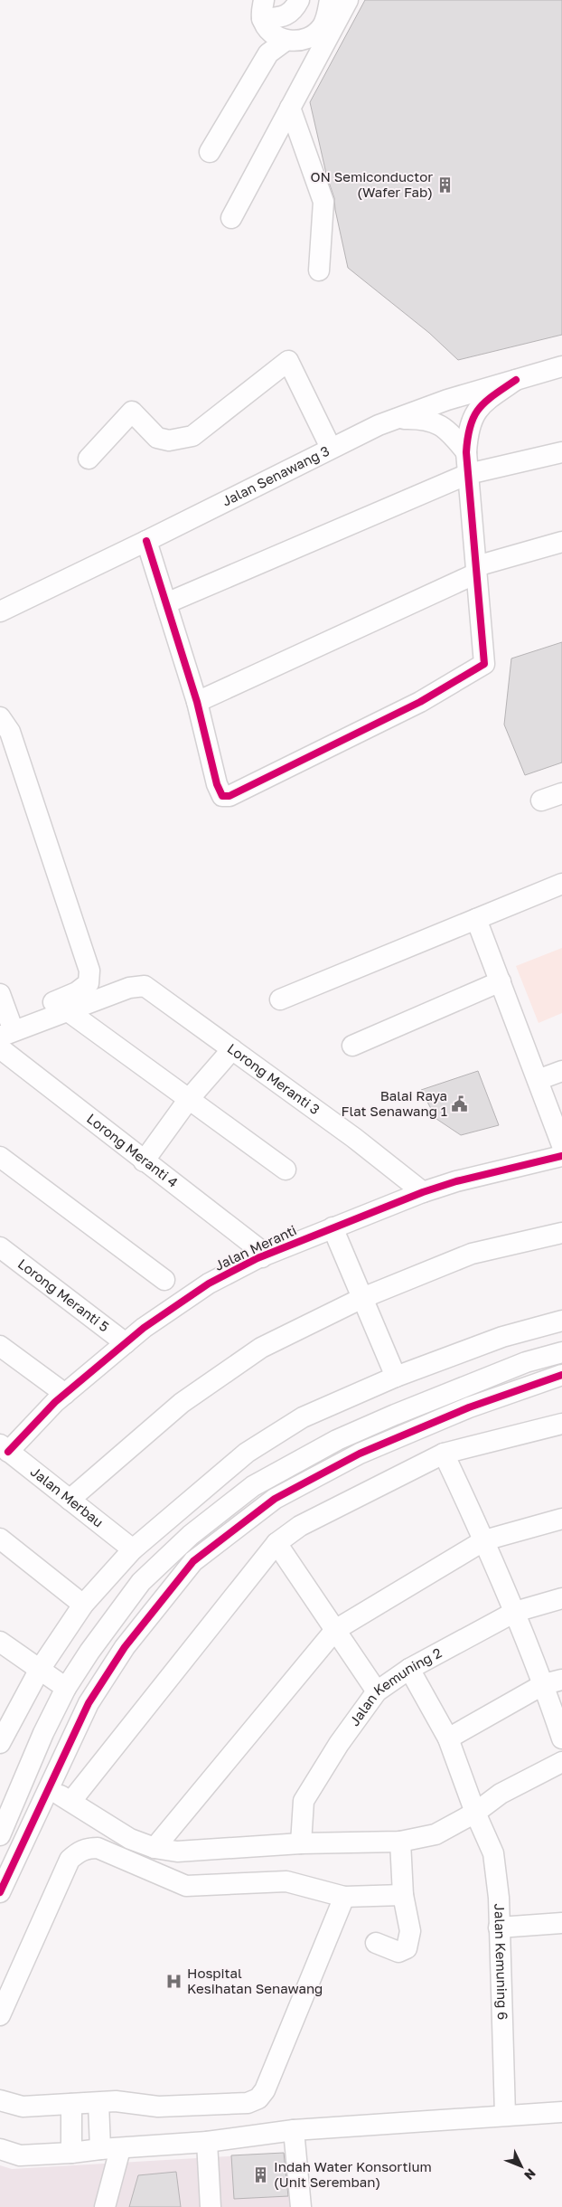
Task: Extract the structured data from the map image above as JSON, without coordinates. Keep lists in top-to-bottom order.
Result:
{
  "streets": {
    "street": [
      "Jalan Senawang 3",
      "Lorong Meranti 3",
      "Lorong Meranti 4",
      "Jalan Meranti",
      "Lorong Meranti 5",
      "Jalan Merbau",
      "Jalan Kemuning 2",
      "Jalan Kemuning 6"
    ]
  },
  "crossings": [
    ["Lorong Meranti 3", "Jalan Meranti"],
    ["Lorong Meranti 4", "Jalan Meranti"],
    ["Jalan Meranti", "Lorong Meranti 5"],
    ["Jalan Meranti", "Jalan Merbau"],
    ["Jalan Kemuning 2", "Jalan Kemuning 6"]
  ],
  "places": {
    "building": ["ON Semiconductor (Wafer Fab)", "Indah Water Konsortium (Unit Seremban)"],
    "public building": ["Balai Raya Flat Senawang 1"],
    "hospital": ["Hospital Kesihatan Senawang"]
  },
  "north": "bottom right"
}
